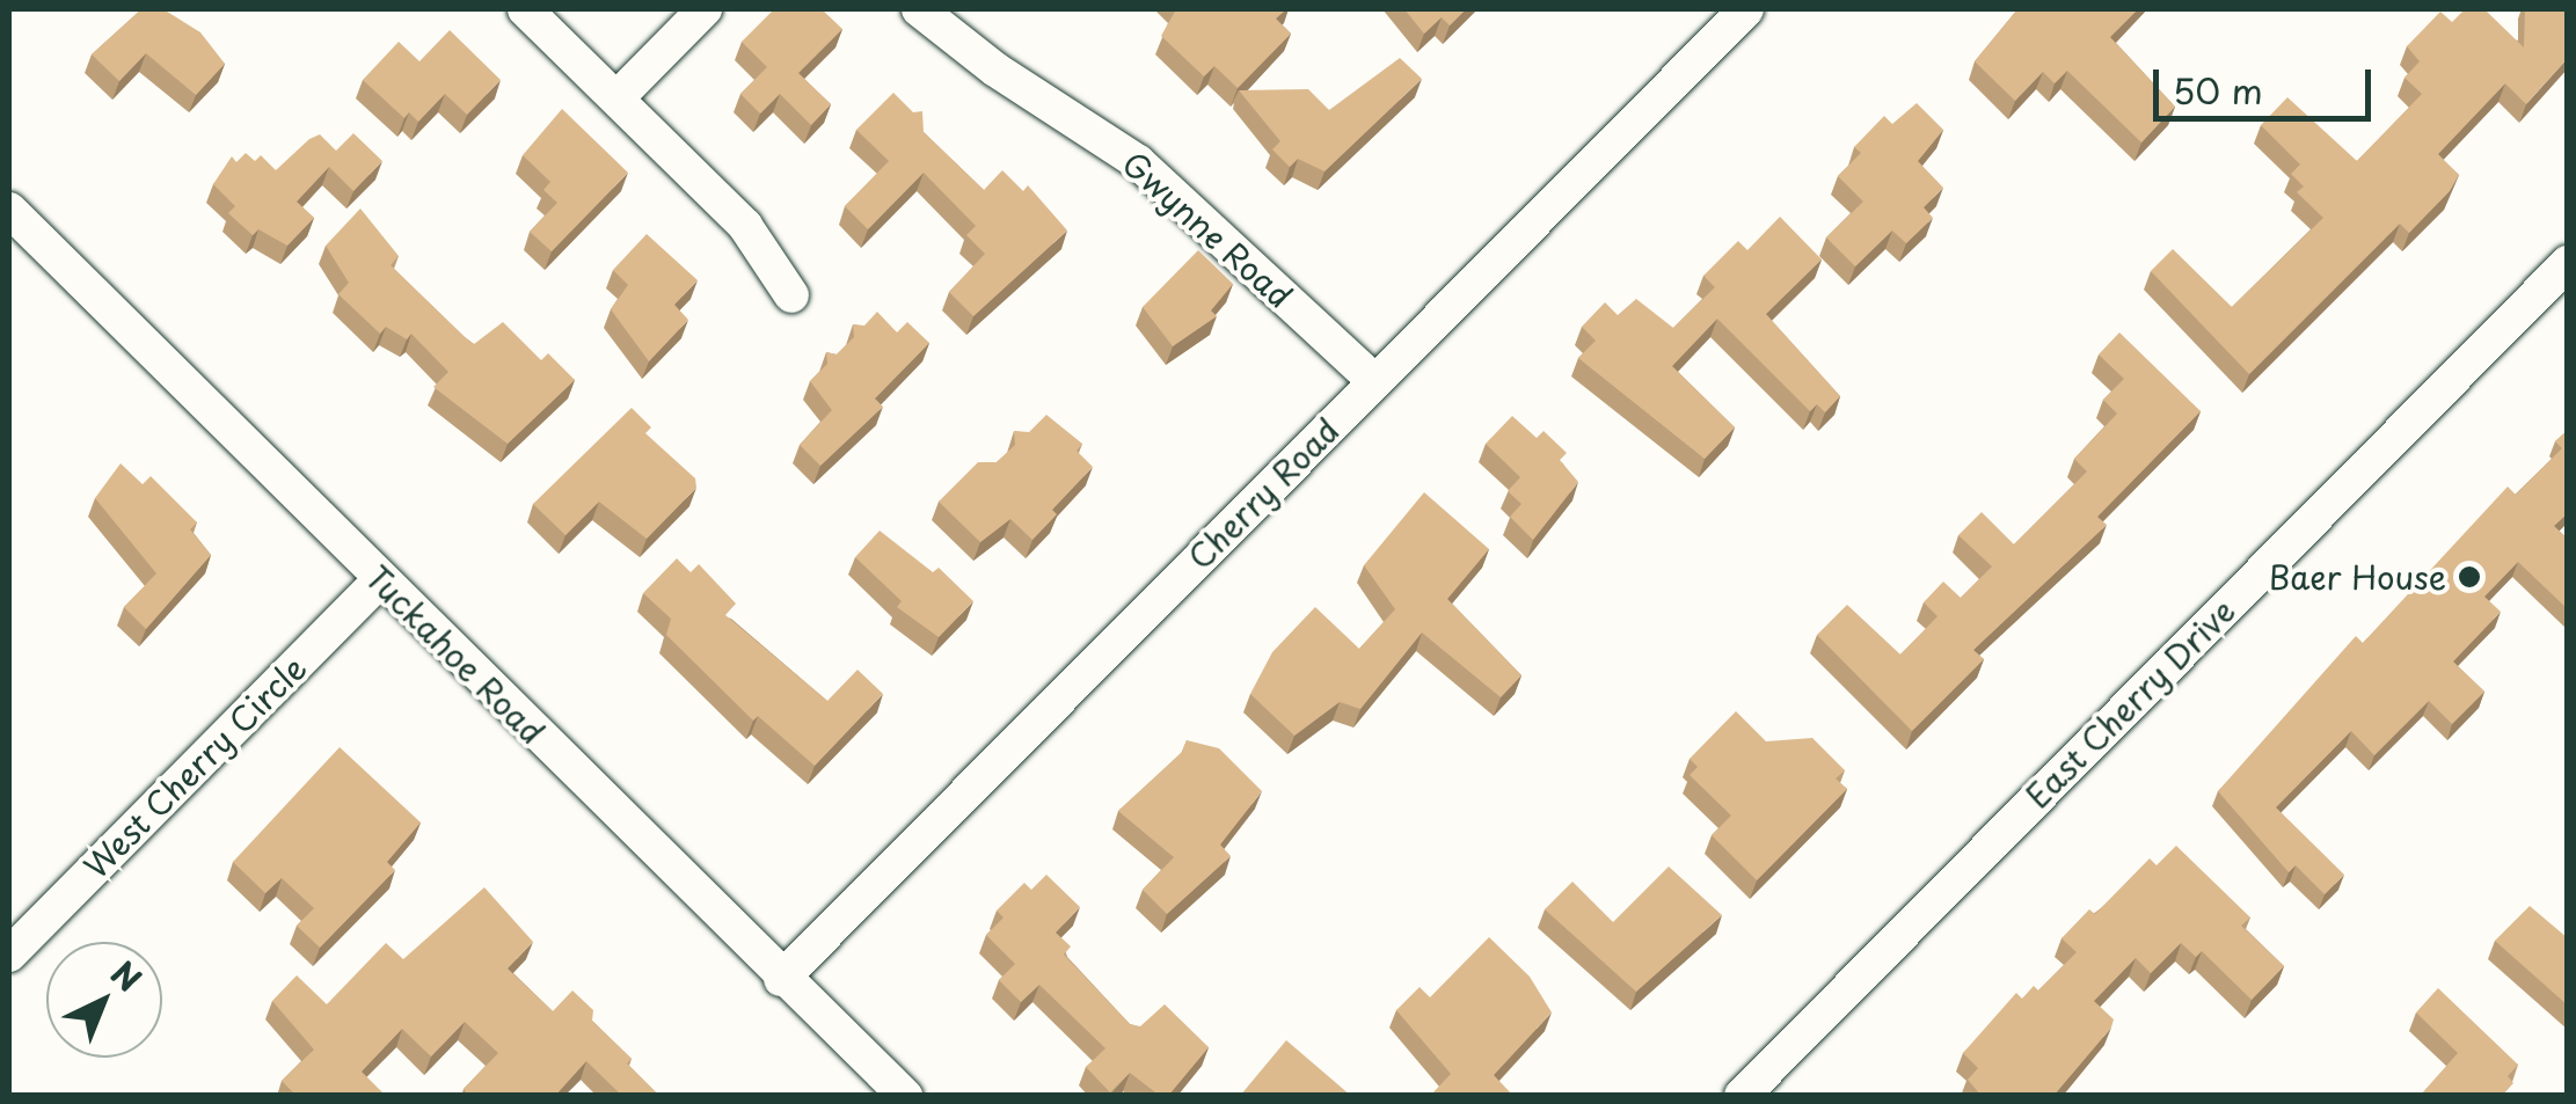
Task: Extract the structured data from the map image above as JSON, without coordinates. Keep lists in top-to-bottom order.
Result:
{
  "streets": {
    "street": [
      "Gwynne Road",
      "Cherry Road",
      "Tuckahoe Road",
      "East Cherry Drive",
      "West Cherry Circle"
    ]
  },
  "crossings": [
    ["Gwynne Road", "Cherry Road"],
    ["Cherry Road", "Tuckahoe Road"],
    ["Tuckahoe Road", "West Cherry Circle"]
  ],
  "places": ["Baer House"],
  "scale_bar": "50 m",
  "north": "top right"
}
